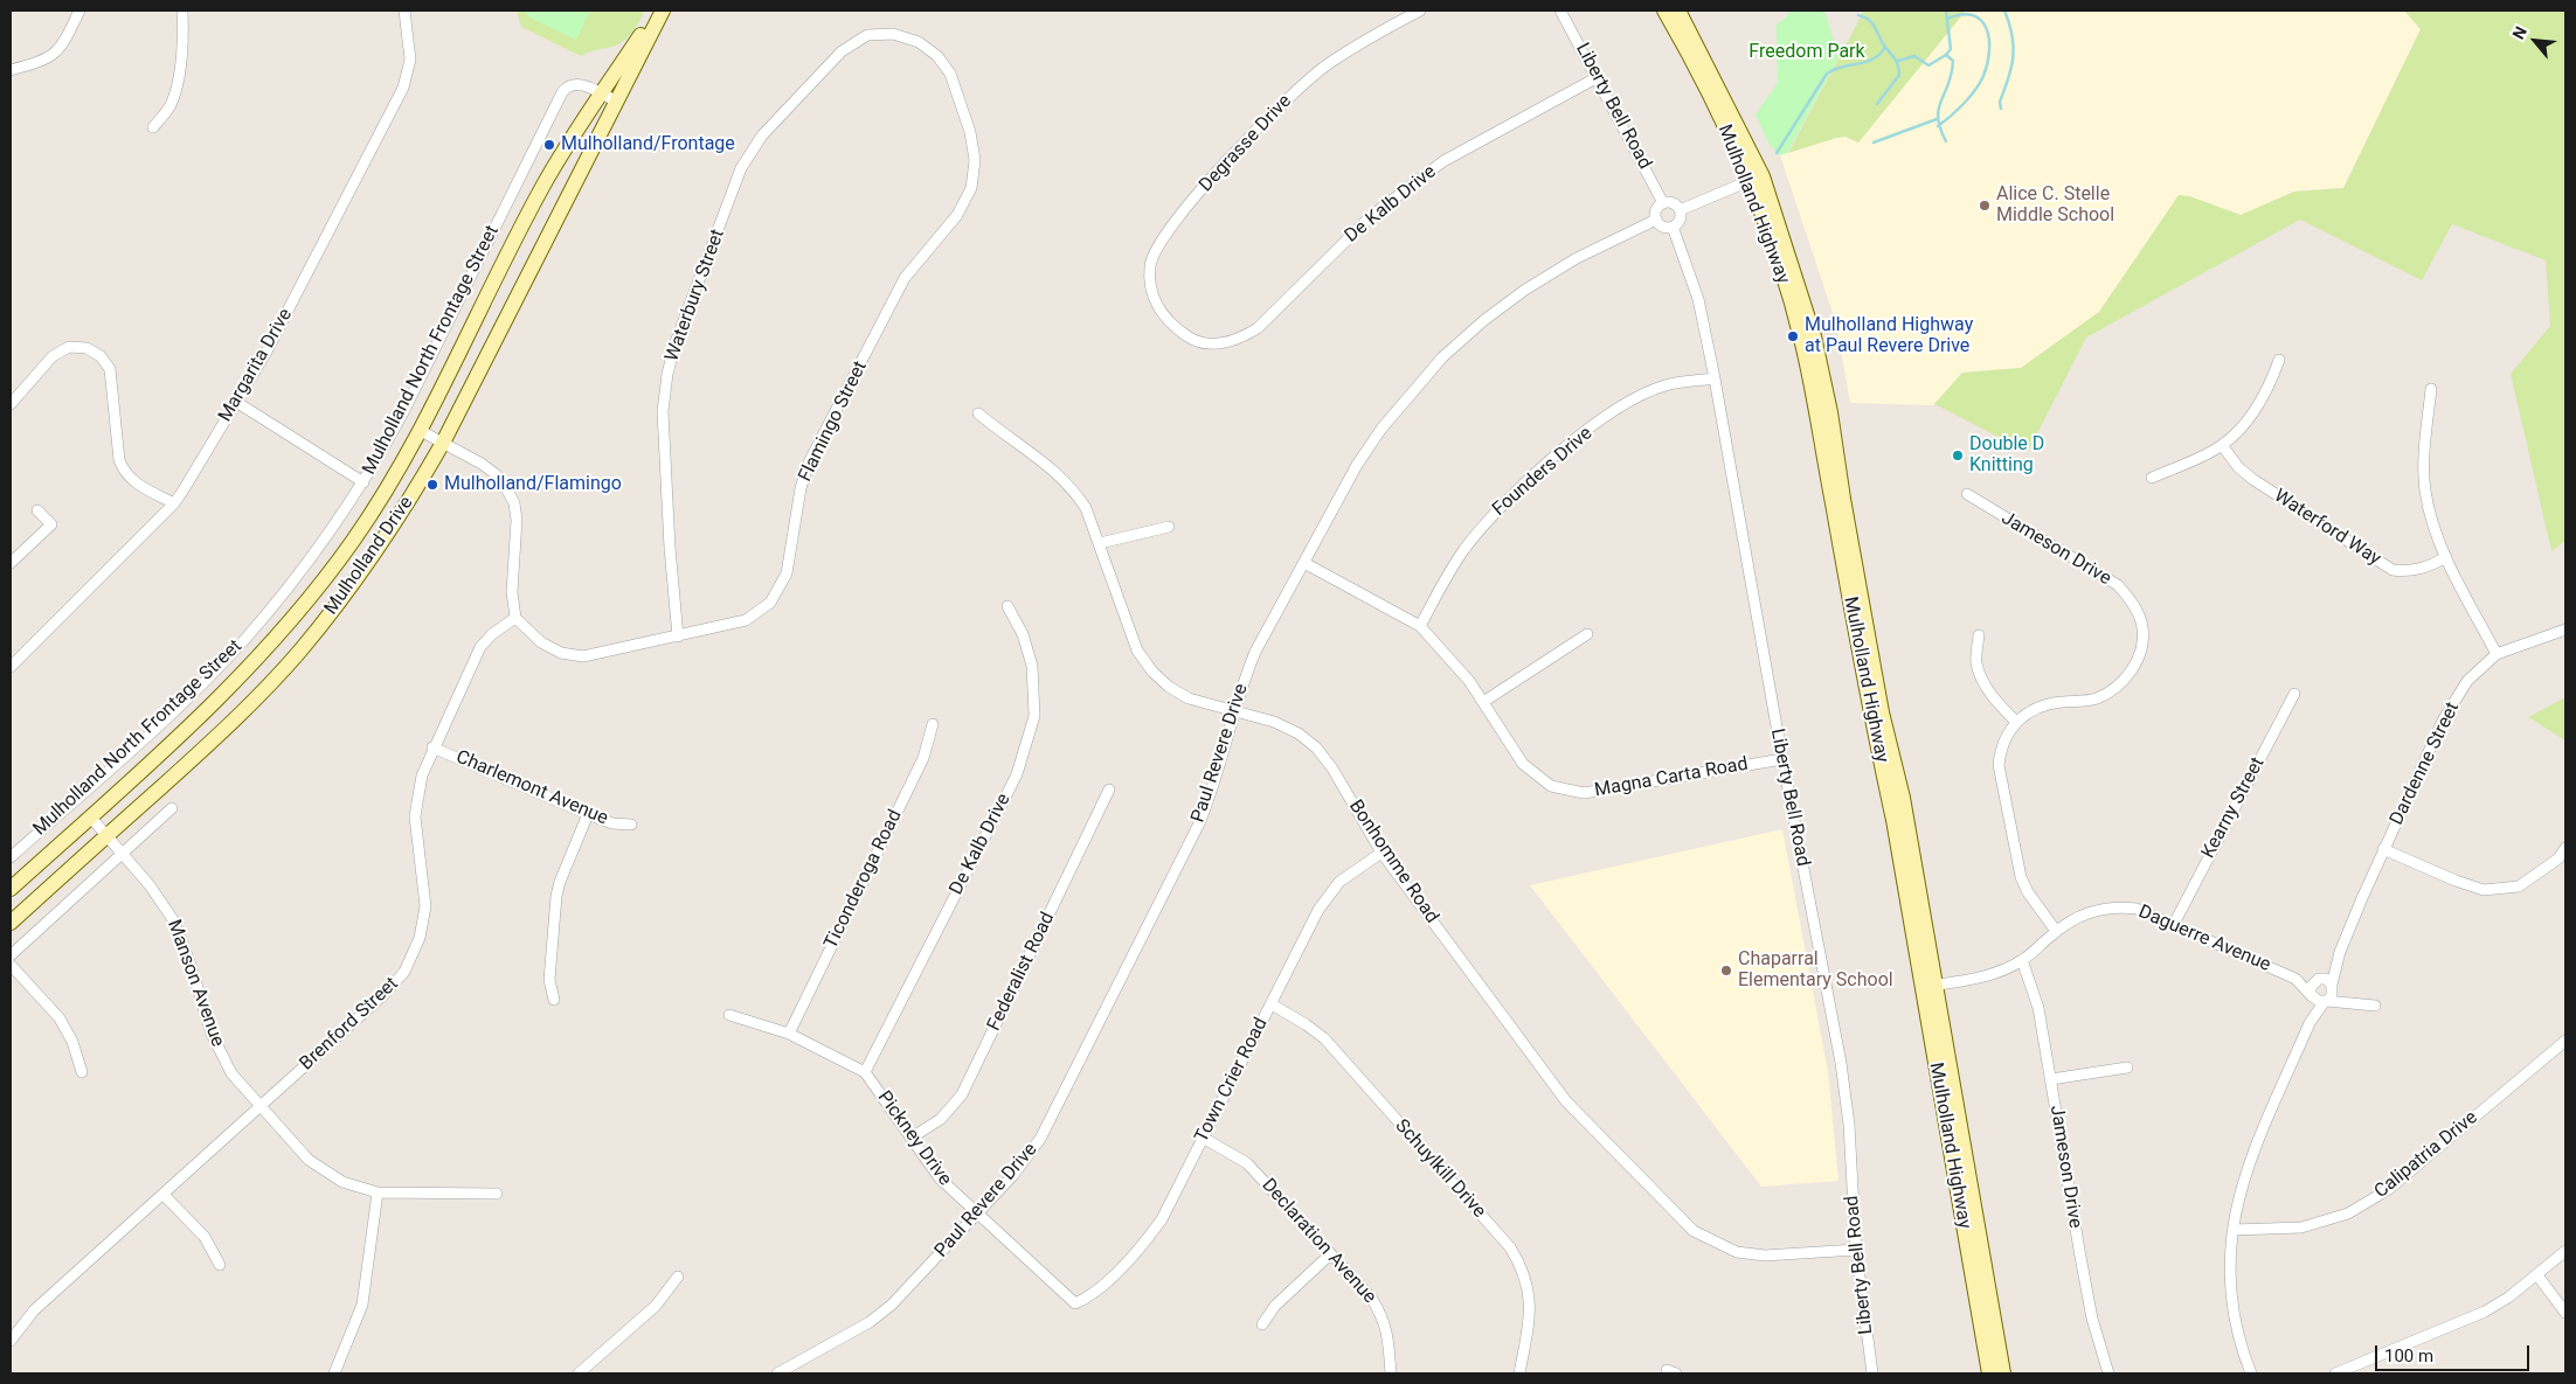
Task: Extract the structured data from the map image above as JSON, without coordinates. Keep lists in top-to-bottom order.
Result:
{
  "streets": {
    "main road": ["Mulholland Highway", "Mulholland Drive"],
    "street": [
      "Liberty Bell Road",
      "Degrasse Drive",
      "De Kalb Drive",
      "Waterbury Street",
      "Mulholland North Frontage Street",
      "Margarita Drive",
      "Flamingo Street",
      "Founders Drive",
      "Waterford Way",
      "Jameson Drive",
      "Paul Revere Drive",
      "Dardenne Street",
      "Magna Carta Road",
      "Charlemont Avenue",
      "Kearny Street",
      "Bonhomme Road",
      "Ticonderoga Road",
      "Daguerre Avenue",
      "Federalist Road",
      "Manson Avenue",
      "Brenford Street",
      "Town Crier Road",
      "Pickney Drive",
      "Calipatria Drive",
      "Schuylkill Drive",
      "Declaration Avenue"
    ]
  },
  "crossings": [
    ["Liberty Bell Road", "De Kalb Drive"],
    ["Liberty Bell Road", "Founders Drive"],
    ["Liberty Bell Road", "Paul Revere Drive"],
    ["Liberty Bell Road", "Magna Carta Road"],
    ["Liberty Bell Road", "Bonhomme Road"],
    ["Degrasse Drive", "De Kalb Drive"],
    ["De Kalb Drive", "Pickney Drive"],
    ["Mulholland Highway", "Daguerre Avenue"],
    ["Waterbury Street", "Flamingo Street"],
    ["Mulholland North Frontage Street", "Mulholland Drive"],
    ["Flamingo Street", "Brenford Street"],
    ["Founders Drive", "Magna Carta Road"],
    ["Jameson Drive", "Daguerre Avenue"],
    ["Mulholland Drive", "Manson Avenue"],
    ["Paul Revere Drive", "Magna Carta Road"],
    ["Paul Revere Drive", "Bonhomme Road"],
    ["Paul Revere Drive", "Pickney Drive"],
    ["Dardenne Street", "Daguerre Avenue"],
    ["Charlemont Avenue", "Brenford Street"],
    ["Kearny Street", "Daguerre Avenue"],
    ["Bonhomme Road", "Town Crier Road"],
    ["Ticonderoga Road", "Pickney Drive"],
    ["Federalist Road", "Pickney Drive"],
    ["Manson Avenue", "Brenford Street"],
    ["Town Crier Road", "Pickney Drive"],
    ["Town Crier Road", "Schuylkill Drive"],
    ["Town Crier Road", "Declaration Avenue"]
  ],
  "parks": ["Freedom Park"],
  "places": [
    "Mulholland/Frontage",
    "Alice C. Stelle Middle School",
    "Mulholland Highway at Paul Revere Drive",
    "Double D Knitting",
    "Mulholland/Flamingo",
    "Chaparral Elementary School"
  ],
  "scale_bar": "100 m",
  "north": "top left"
}
